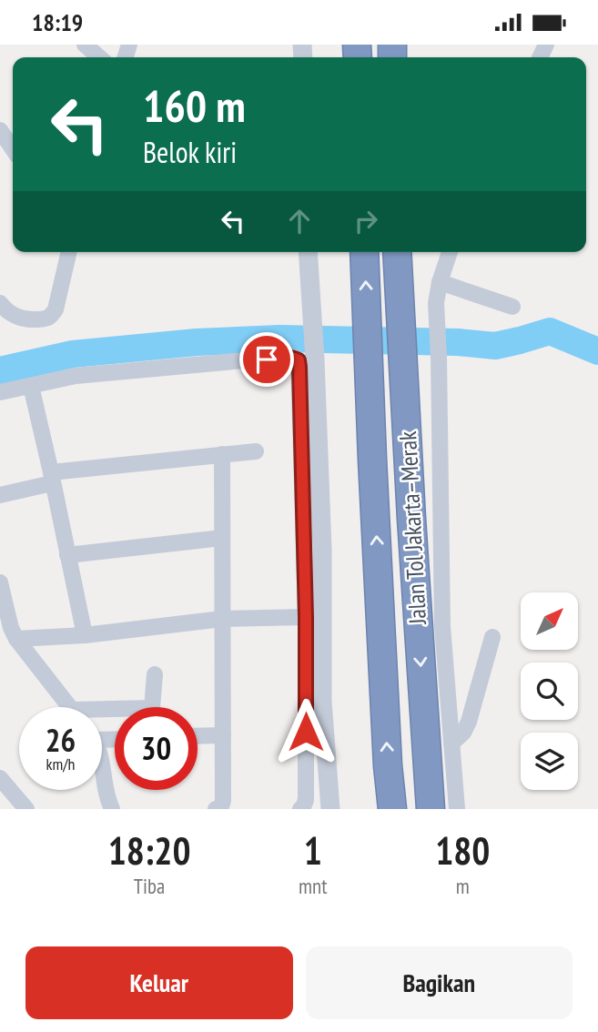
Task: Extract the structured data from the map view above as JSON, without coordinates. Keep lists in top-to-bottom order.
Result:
{
  "streets": {
    "highway": ["Jalan Tol Jakarta–Merak"]
  },
  "north": "top right",
  "page": {
    "status": "18:19",
    "turn": ["160 m", "Belok kiri"],
    "speed": "26 km/h",
    "limit": "30",
    "eta": [
      "18:20",
      "Tiba",
      "1",
      "mnt",
      "180",
      "m"
    ],
    "buttons": ["Keluar", "Bagikan"]
  }
}
